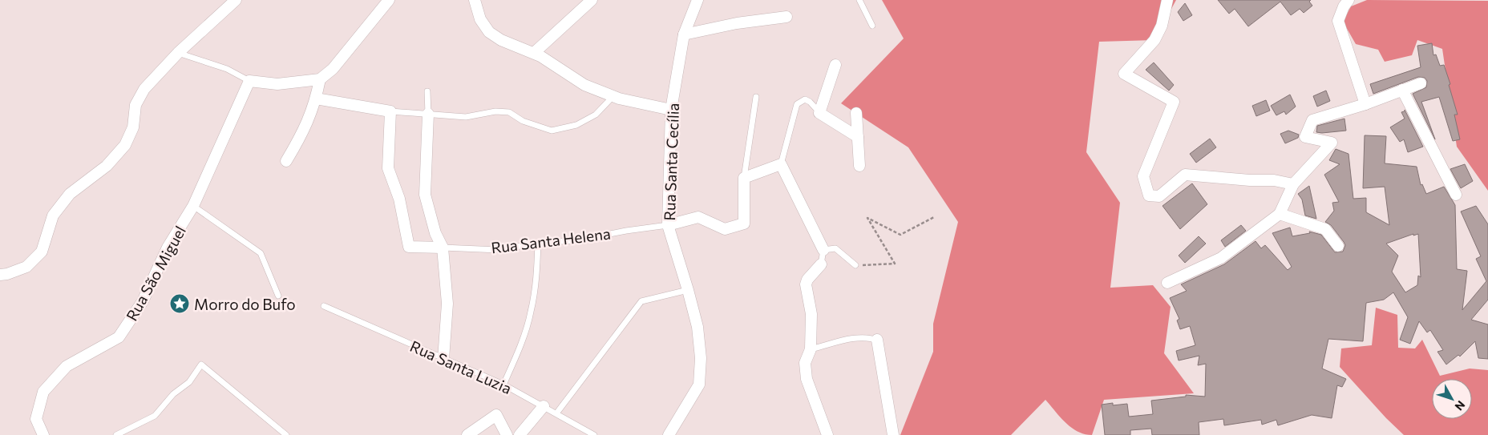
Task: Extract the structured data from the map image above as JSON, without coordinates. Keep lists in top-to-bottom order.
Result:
{
  "streets": {
    "street": ["Rua Santa Cecília", "Rua Santa Helena", "Rua São Miguel"],
    "lane": ["Rua Santa Luzia"]
  },
  "crossings": [
    ["Rua Santa Cecília", "Rua Santa Helena"]
  ],
  "places": {
    "place": ["Morro do Bufo"]
  },
  "north": "bottom right"
}
